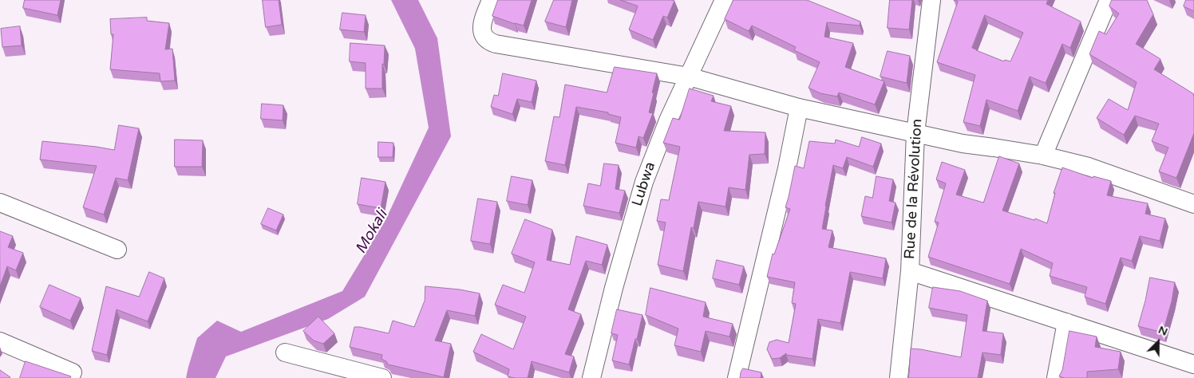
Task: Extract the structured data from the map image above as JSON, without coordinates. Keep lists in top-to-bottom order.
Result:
{
  "streets": {
    "street": ["Lubwa", "Rue de la Révolution"]
  },
  "water": ["Mokali"],
  "north": "top right"
}
